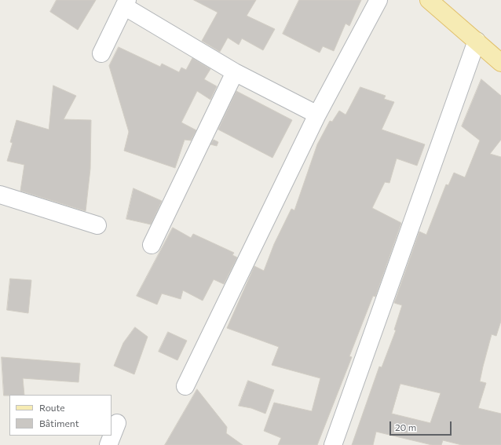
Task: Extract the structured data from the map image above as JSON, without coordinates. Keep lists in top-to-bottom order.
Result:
{
  "legend": ["Route", "Bâtiment"],
  "scale_bar": "20 m"
}
